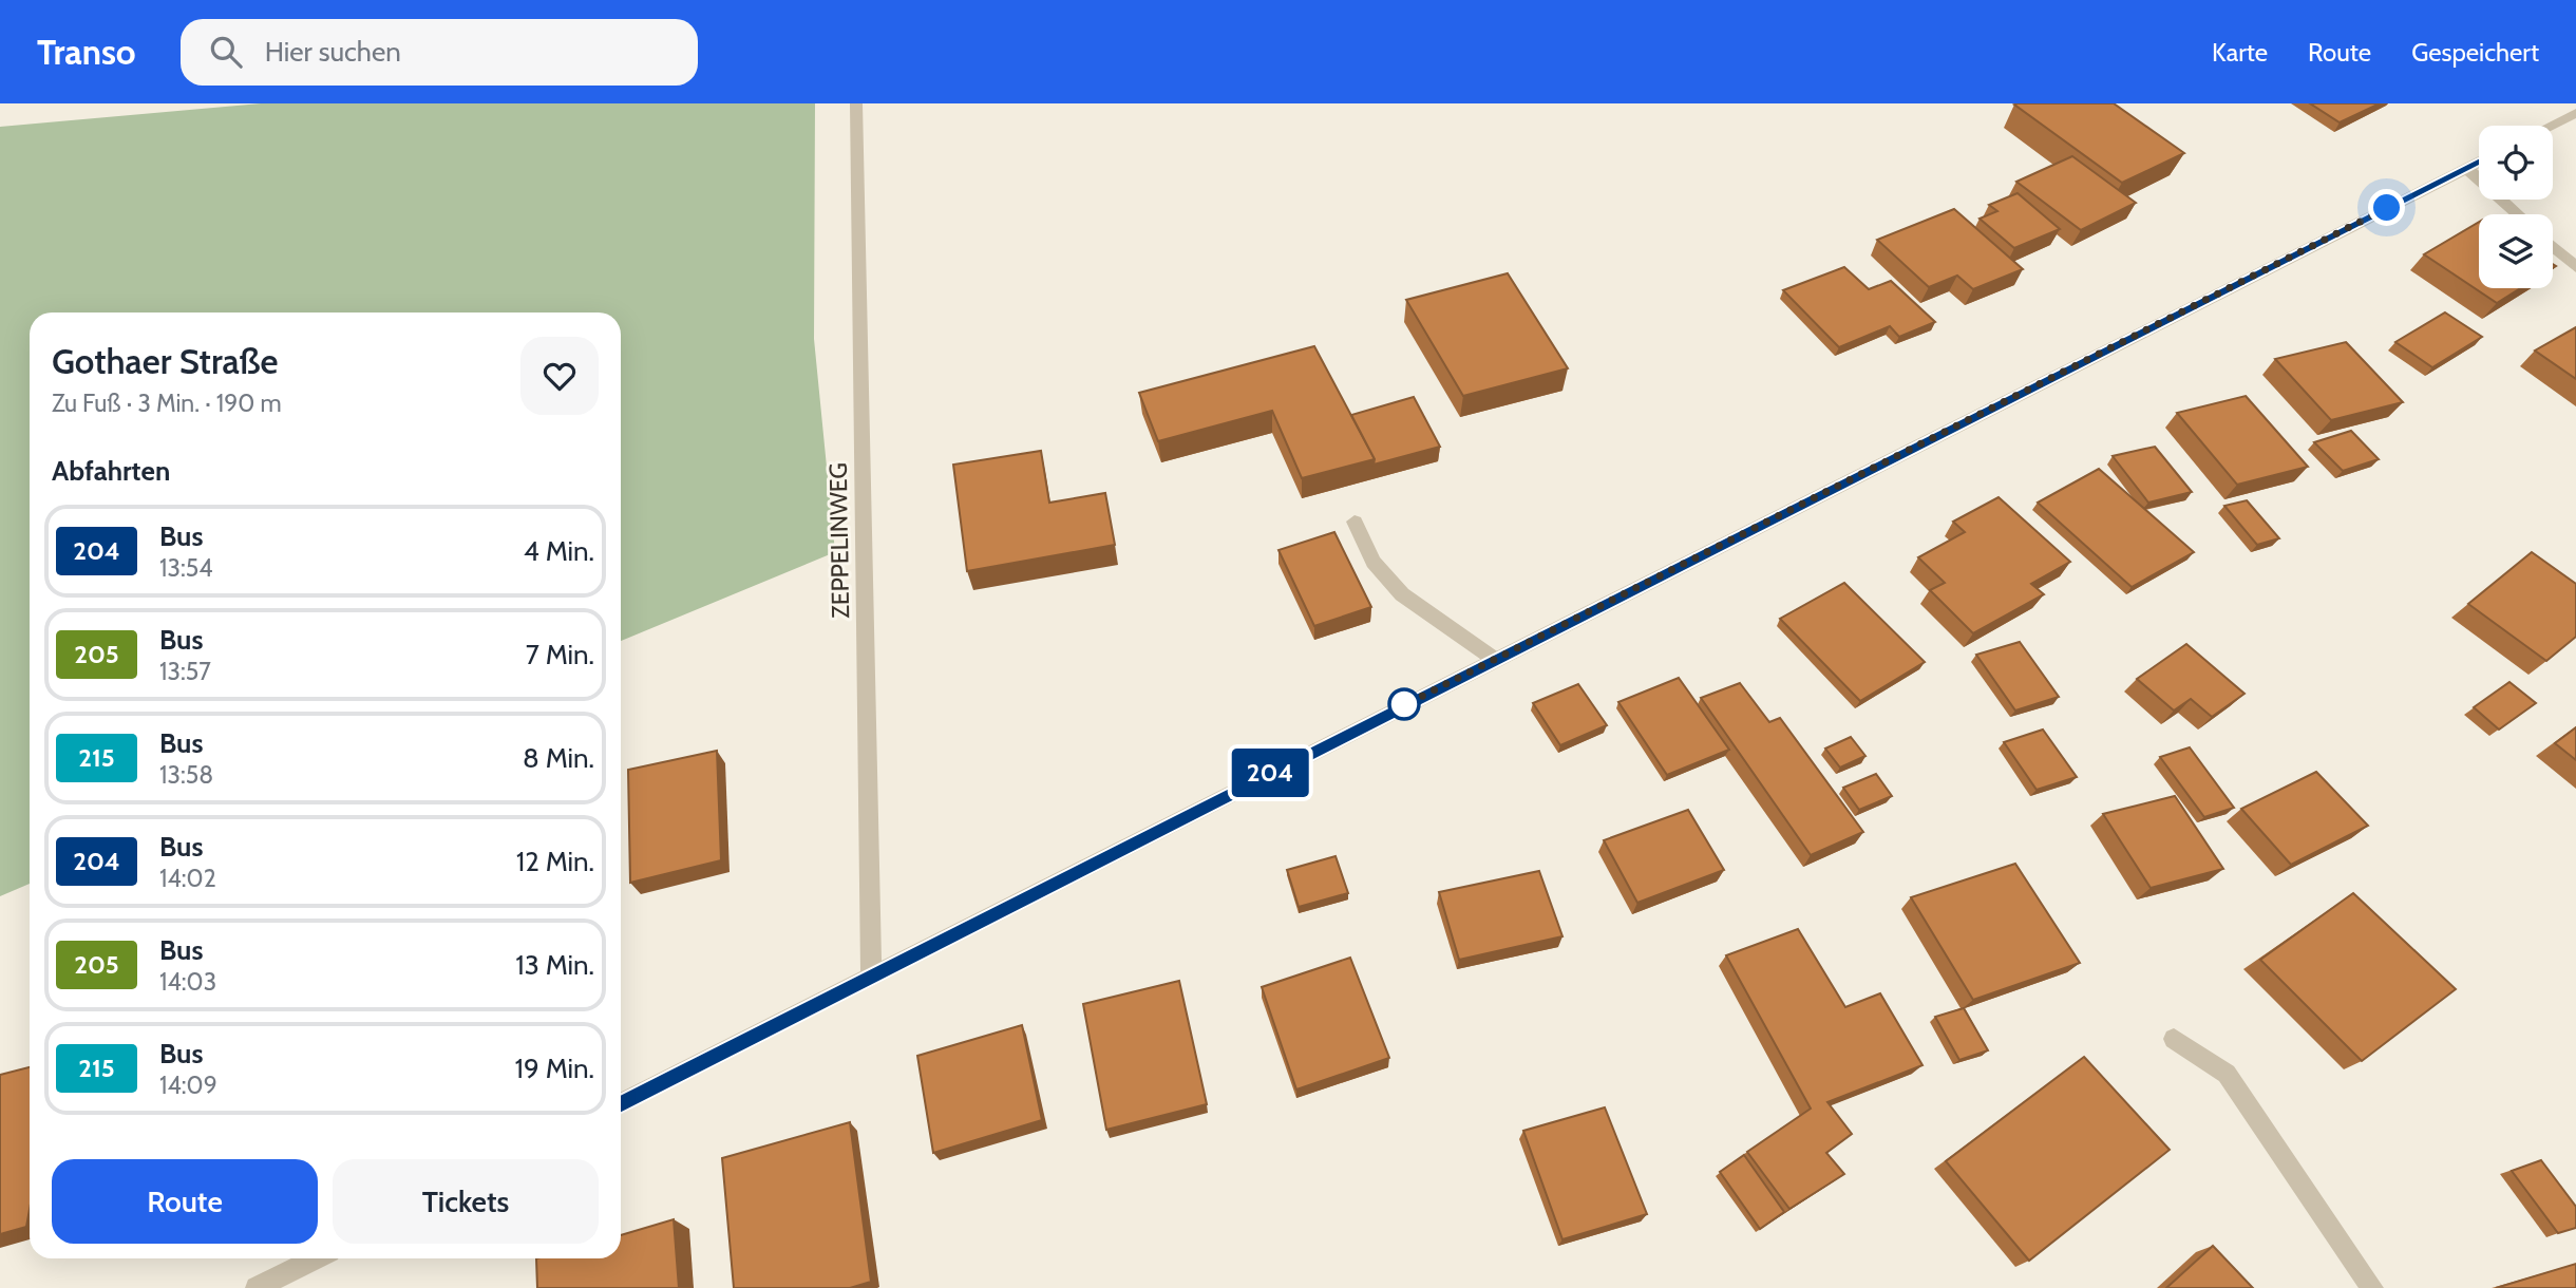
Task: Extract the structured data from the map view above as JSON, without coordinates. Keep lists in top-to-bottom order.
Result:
{
  "streets": {
    "street": ["ZEPPELINWEG"]
  },
  "lines": ["bus line 204"],
  "page": {
    "header": "Transo",
    "search": "Hier suchen",
    "nav": ["Karte", "Route", "Gespeichert"],
    "on_map": "204",
    "heading": [
      ["Gothaer Straße", "Zu Fuß · 3 Min. · 190 m"],
      "Abfahrten"
    ],
    "list": [
      {
        "mark": "204",
        "name": "Bus",
        "note": "13:54",
        "value": "4 Min."
      },
      {
        "mark": "205",
        "name": "Bus",
        "note": "13:57",
        "value": "7 Min."
      },
      {
        "mark": "215",
        "name": "Bus",
        "note": "13:58",
        "value": "8 Min."
      },
      {
        "mark": "204",
        "name": "Bus",
        "note": "14:02",
        "value": "12 Min."
      },
      {
        "mark": "205",
        "name": "Bus",
        "note": "14:03",
        "value": "13 Min."
      },
      {
        "mark": "215",
        "name": "Bus",
        "note": "14:09",
        "value": "19 Min."
      }
    ],
    "buttons": ["Route", "Tickets"]
  }
}
